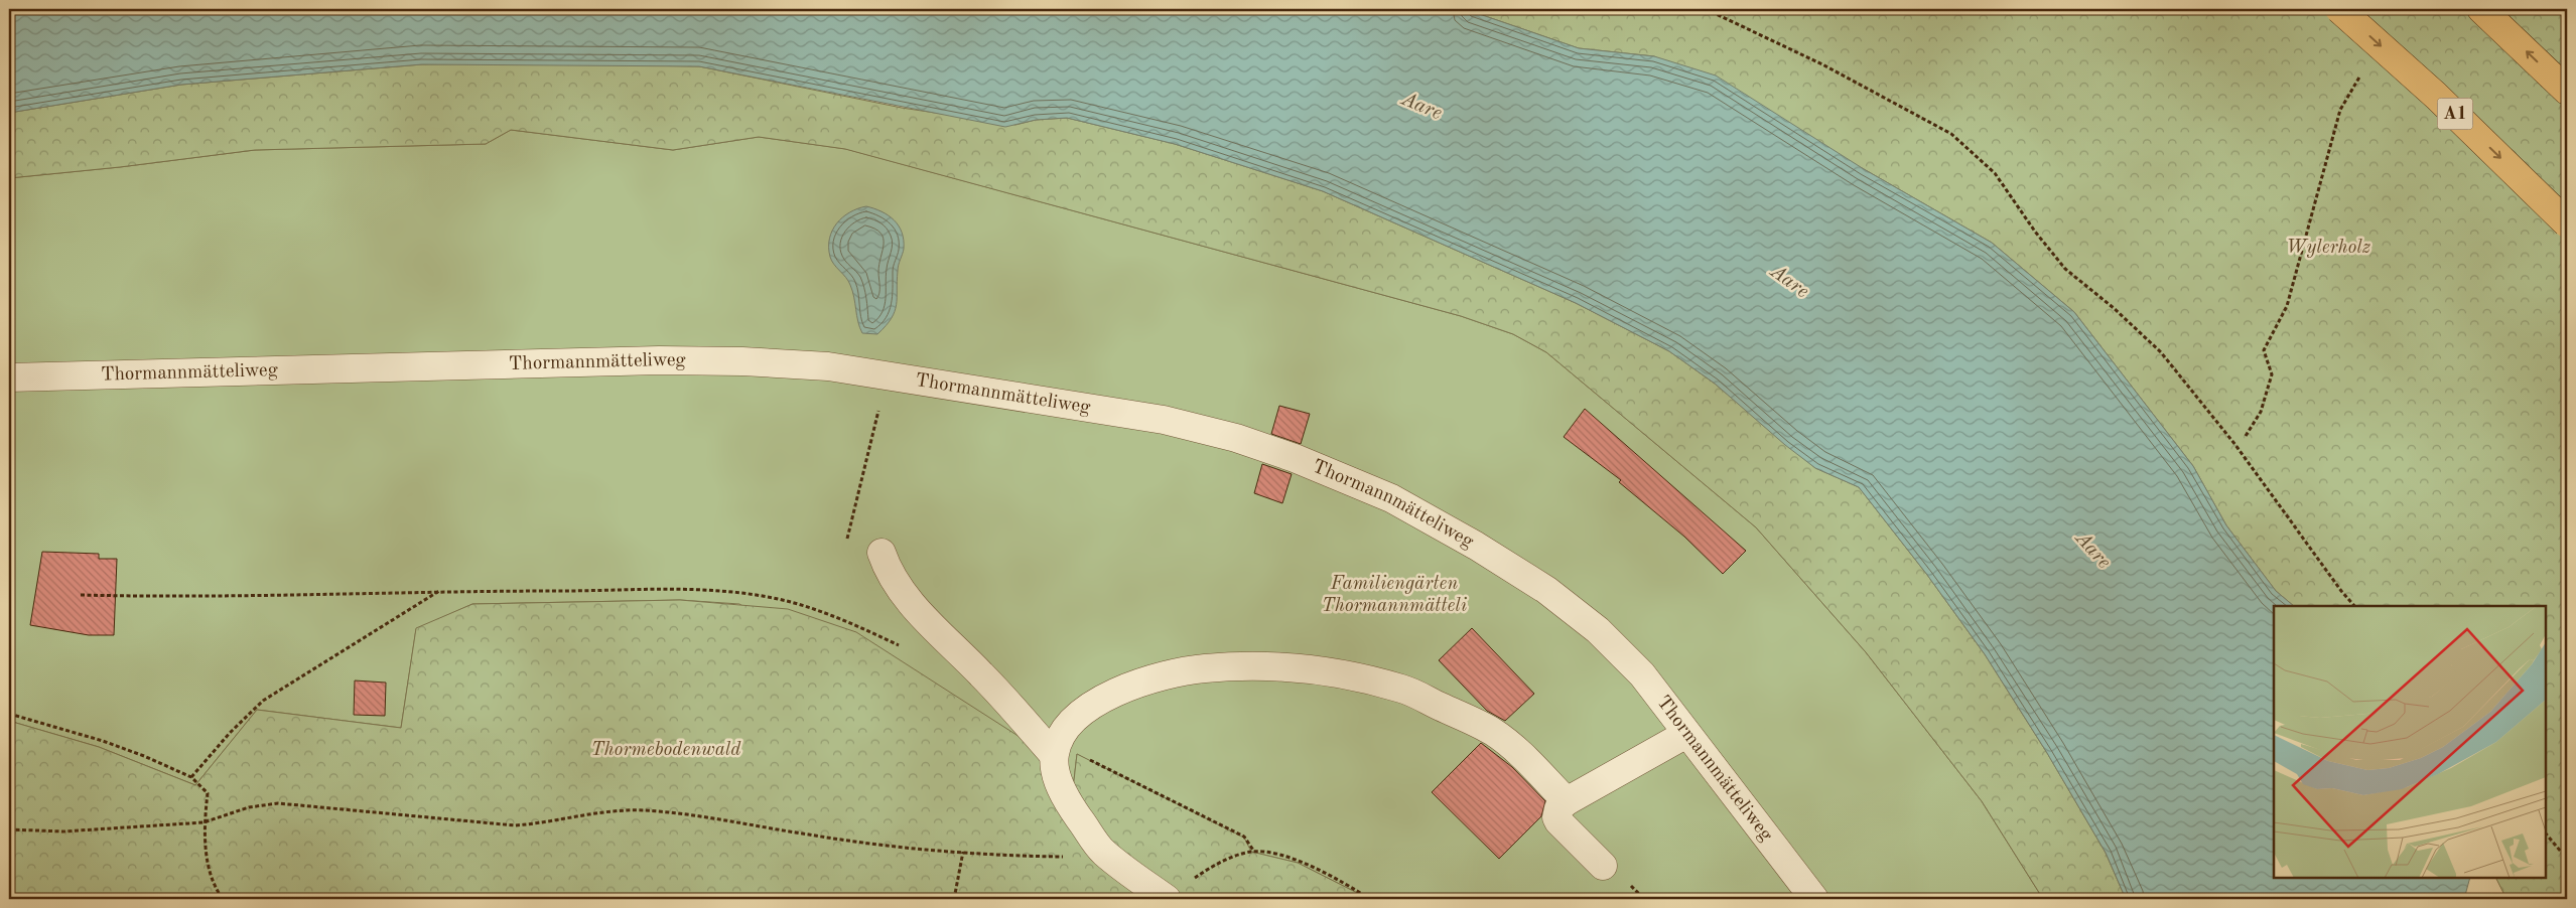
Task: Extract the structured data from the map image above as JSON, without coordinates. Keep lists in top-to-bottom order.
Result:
{
  "streets": {
    "highway": ["A1"],
    "street": ["Thormannmätteliweg"]
  },
  "water": ["Aare"],
  "parks": ["Wylerholz", "Familiengärten Thormannmätteli", "Thormebodenwald"]
}
